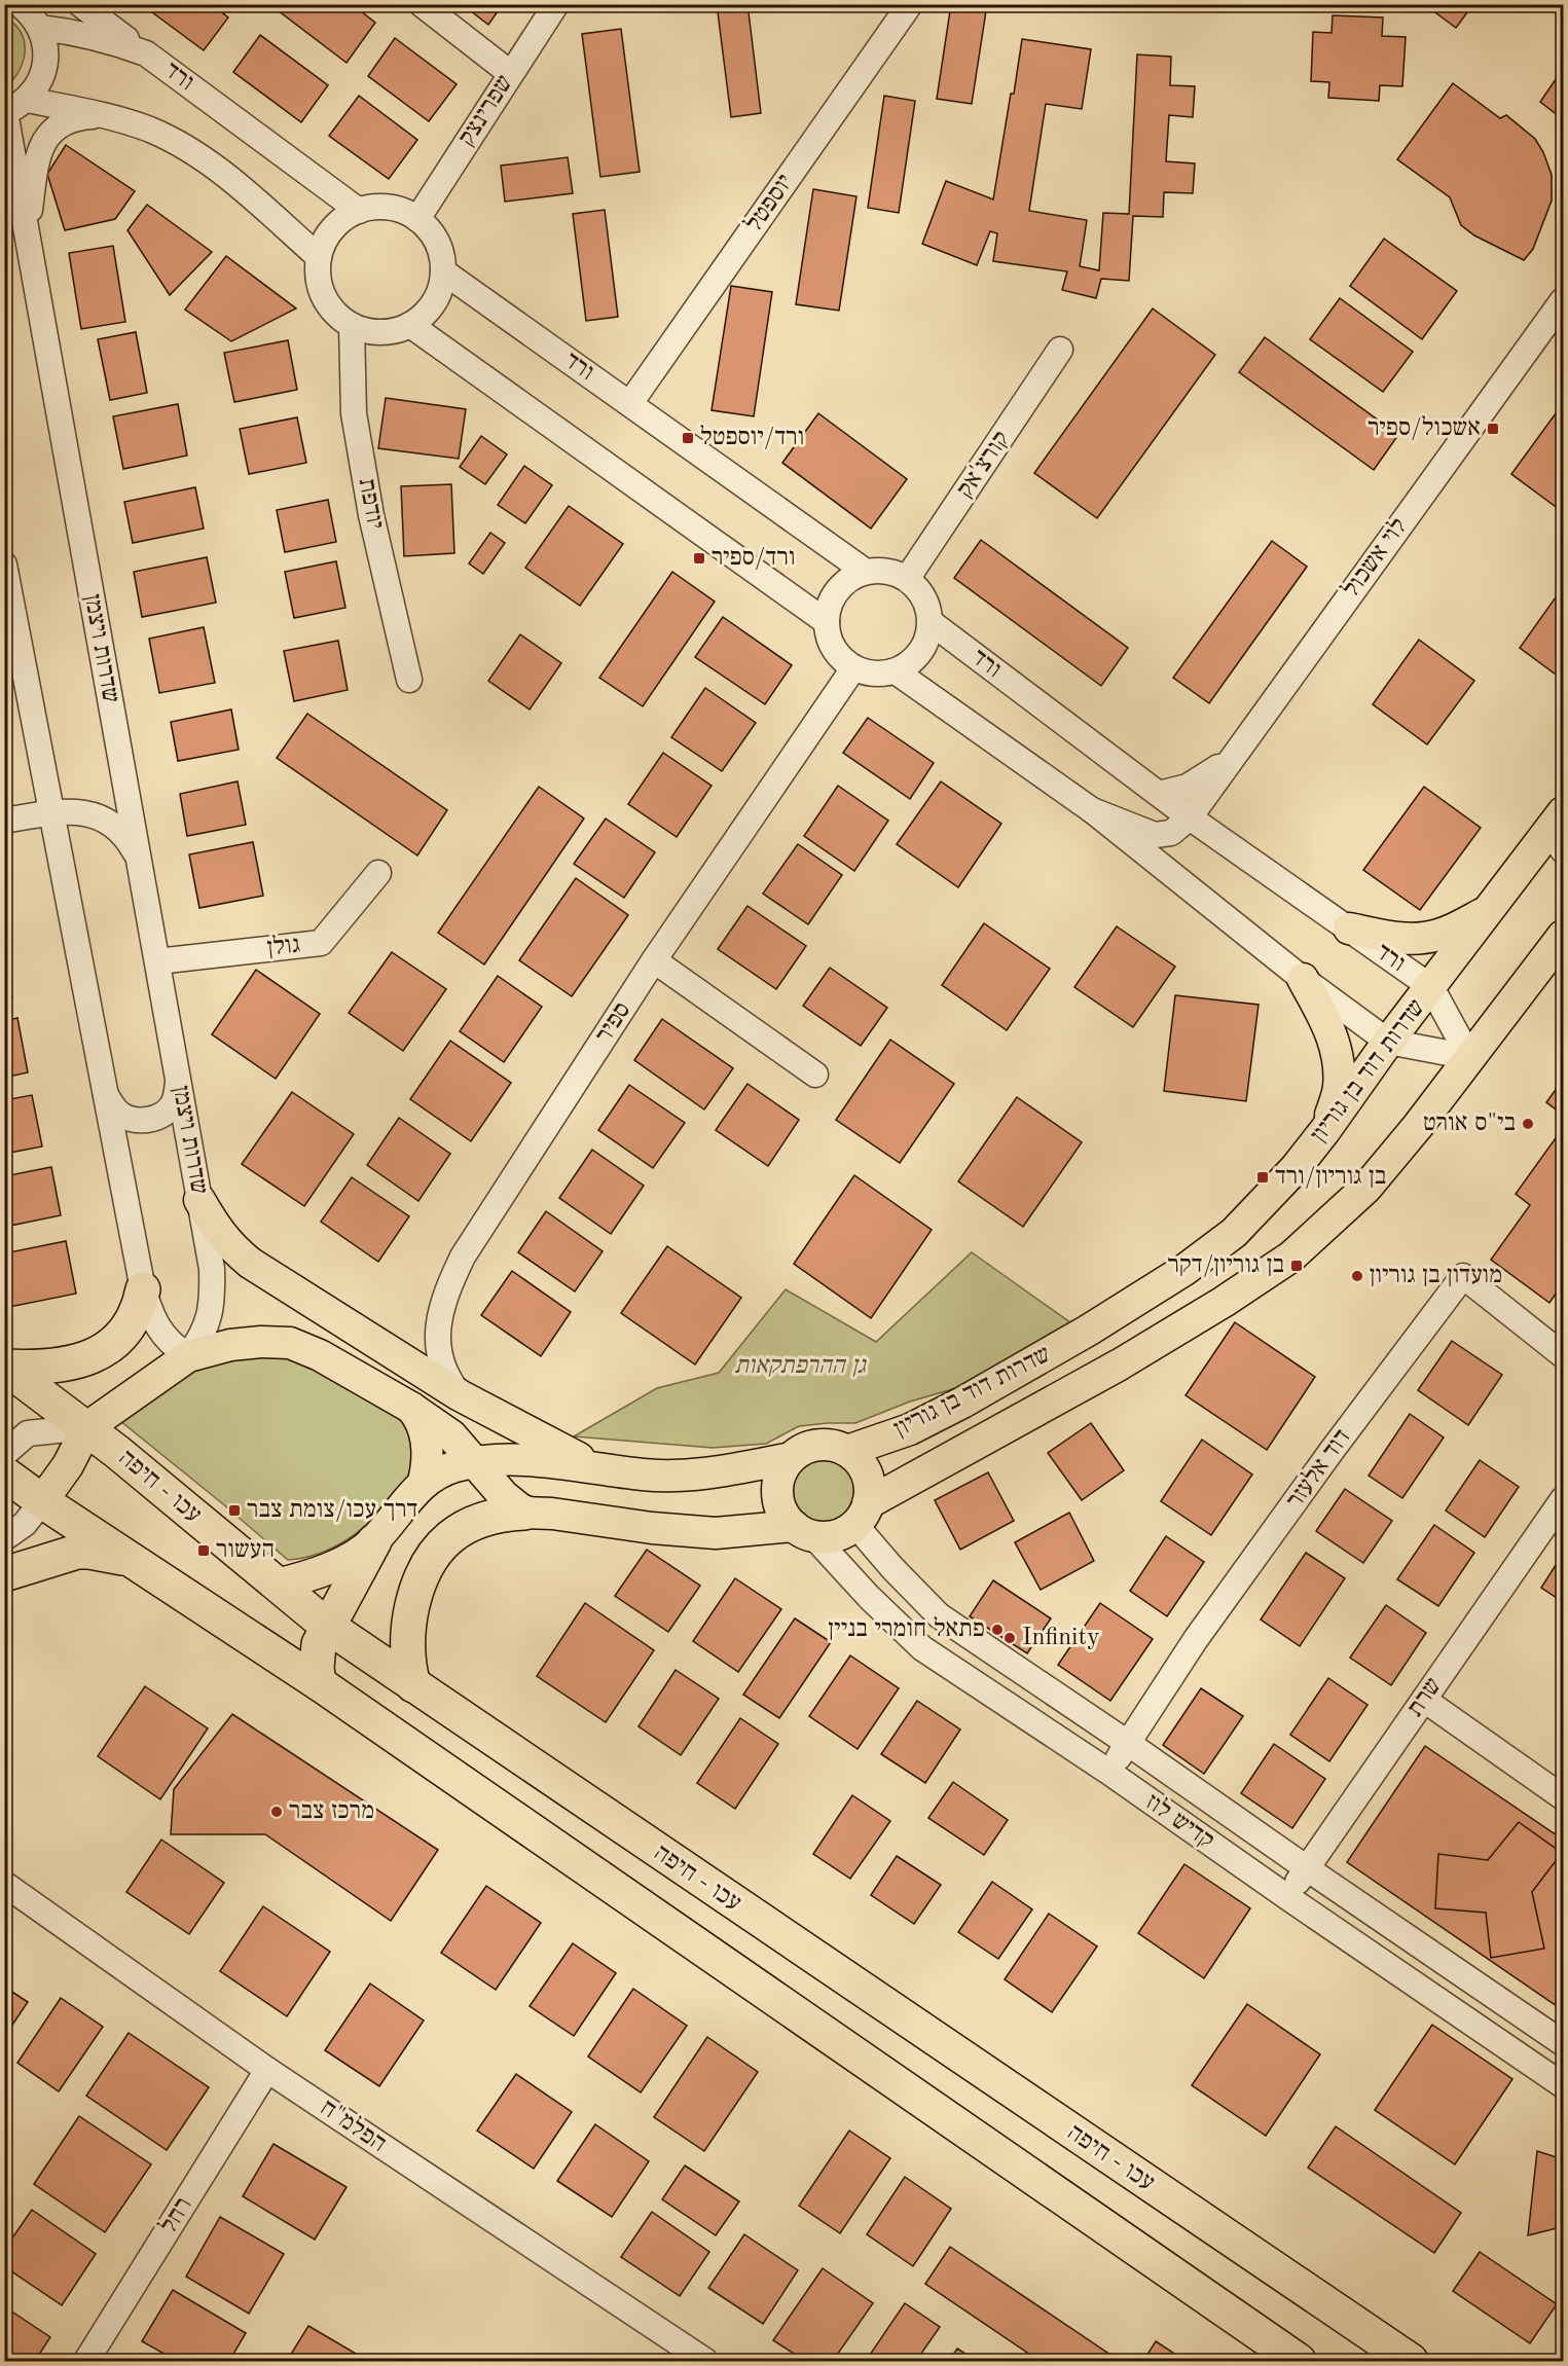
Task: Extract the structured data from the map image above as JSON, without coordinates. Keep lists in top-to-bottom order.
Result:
{
  "streets": {
    "highway": ["עכו - חיפה"],
    "main road": ["שדרות דוד בן גוריון"],
    "street": [
      "ורד",
      "שפרינצק",
      "יוספטל",
      "קורצ'אק",
      "יודפת",
      "לוי אשכול",
      "שדרות ויצמן",
      "גולן",
      "ספיר",
      "דוד אלעזר",
      "שרת",
      "קדיש לוז",
      "הפלמ\"ח",
      "רחל"
    ]
  },
  "crossings": [
    ["ורד", "שפרינצק"],
    ["ורד", "יוספטל"],
    ["ורד", "קורצ'אק"],
    ["ורד", "יודפת"],
    ["ורד", "לוי אשכול"],
    ["ורד", "ספיר"],
    ["ורד", "שדרות דוד בן גוריון"],
    ["שפרינצק", "יודפת"],
    ["קורצ'אק", "ספיר"],
    ["שדרות ויצמן", "גולן"],
    ["שדרות דוד בן גוריון", "קדיש לוז"],
    ["דוד אלעזר", "קדיש לוז"],
    ["שרת", "קדיש לוז"],
    ["הפלמ\"ח", "רחל"]
  ],
  "parks": ["גן ההרפתקאות"],
  "places": {
    "transit": [
      "אשכול/ספיר",
      "ורד/יוספטל",
      "ורד/ספיר",
      "בן גוריון/ורד",
      "בן גוריון/דקר",
      "דרך עכו/צומת צבר",
      "העשור"
    ],
    "other": [
      "בי\"ס אורט",
      "מועדון בן גוריון",
      "פתאל חומרי בניין",
      "Infinity",
      "מרכז צבר"
    ]
  }
}
